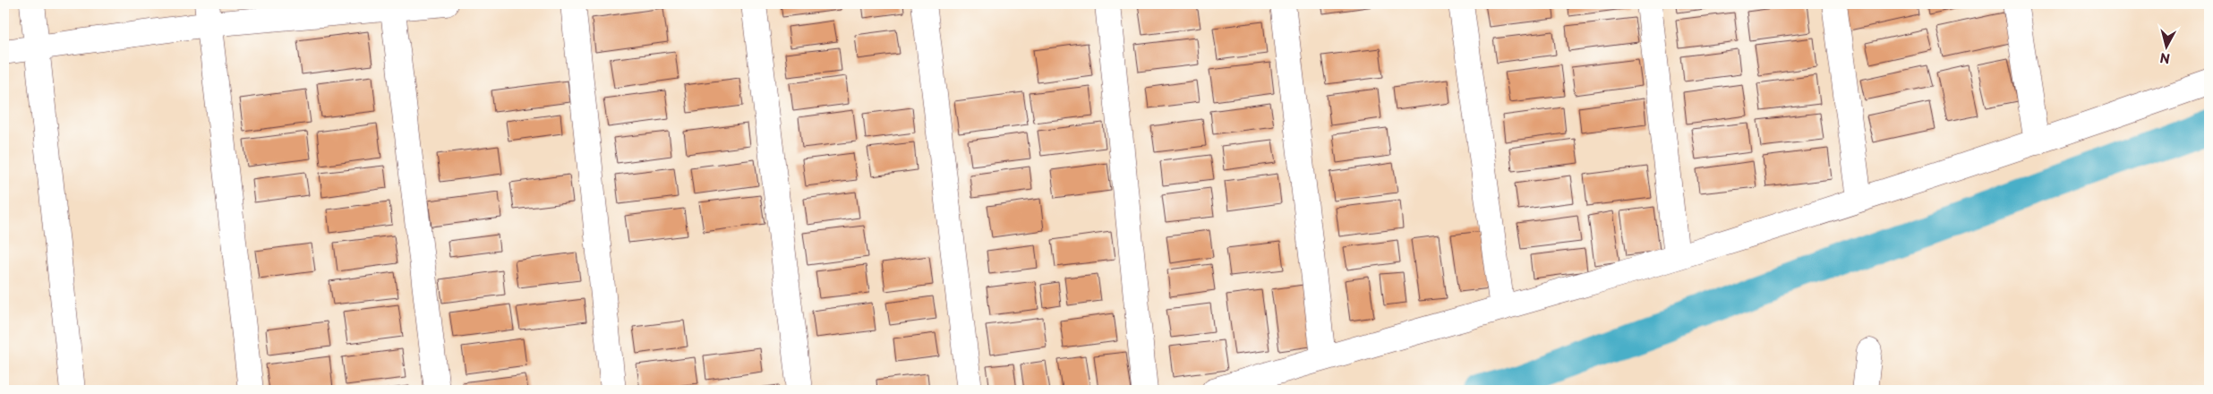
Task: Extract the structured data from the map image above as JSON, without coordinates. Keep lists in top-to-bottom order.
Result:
{
  "north": "bottom"
}
